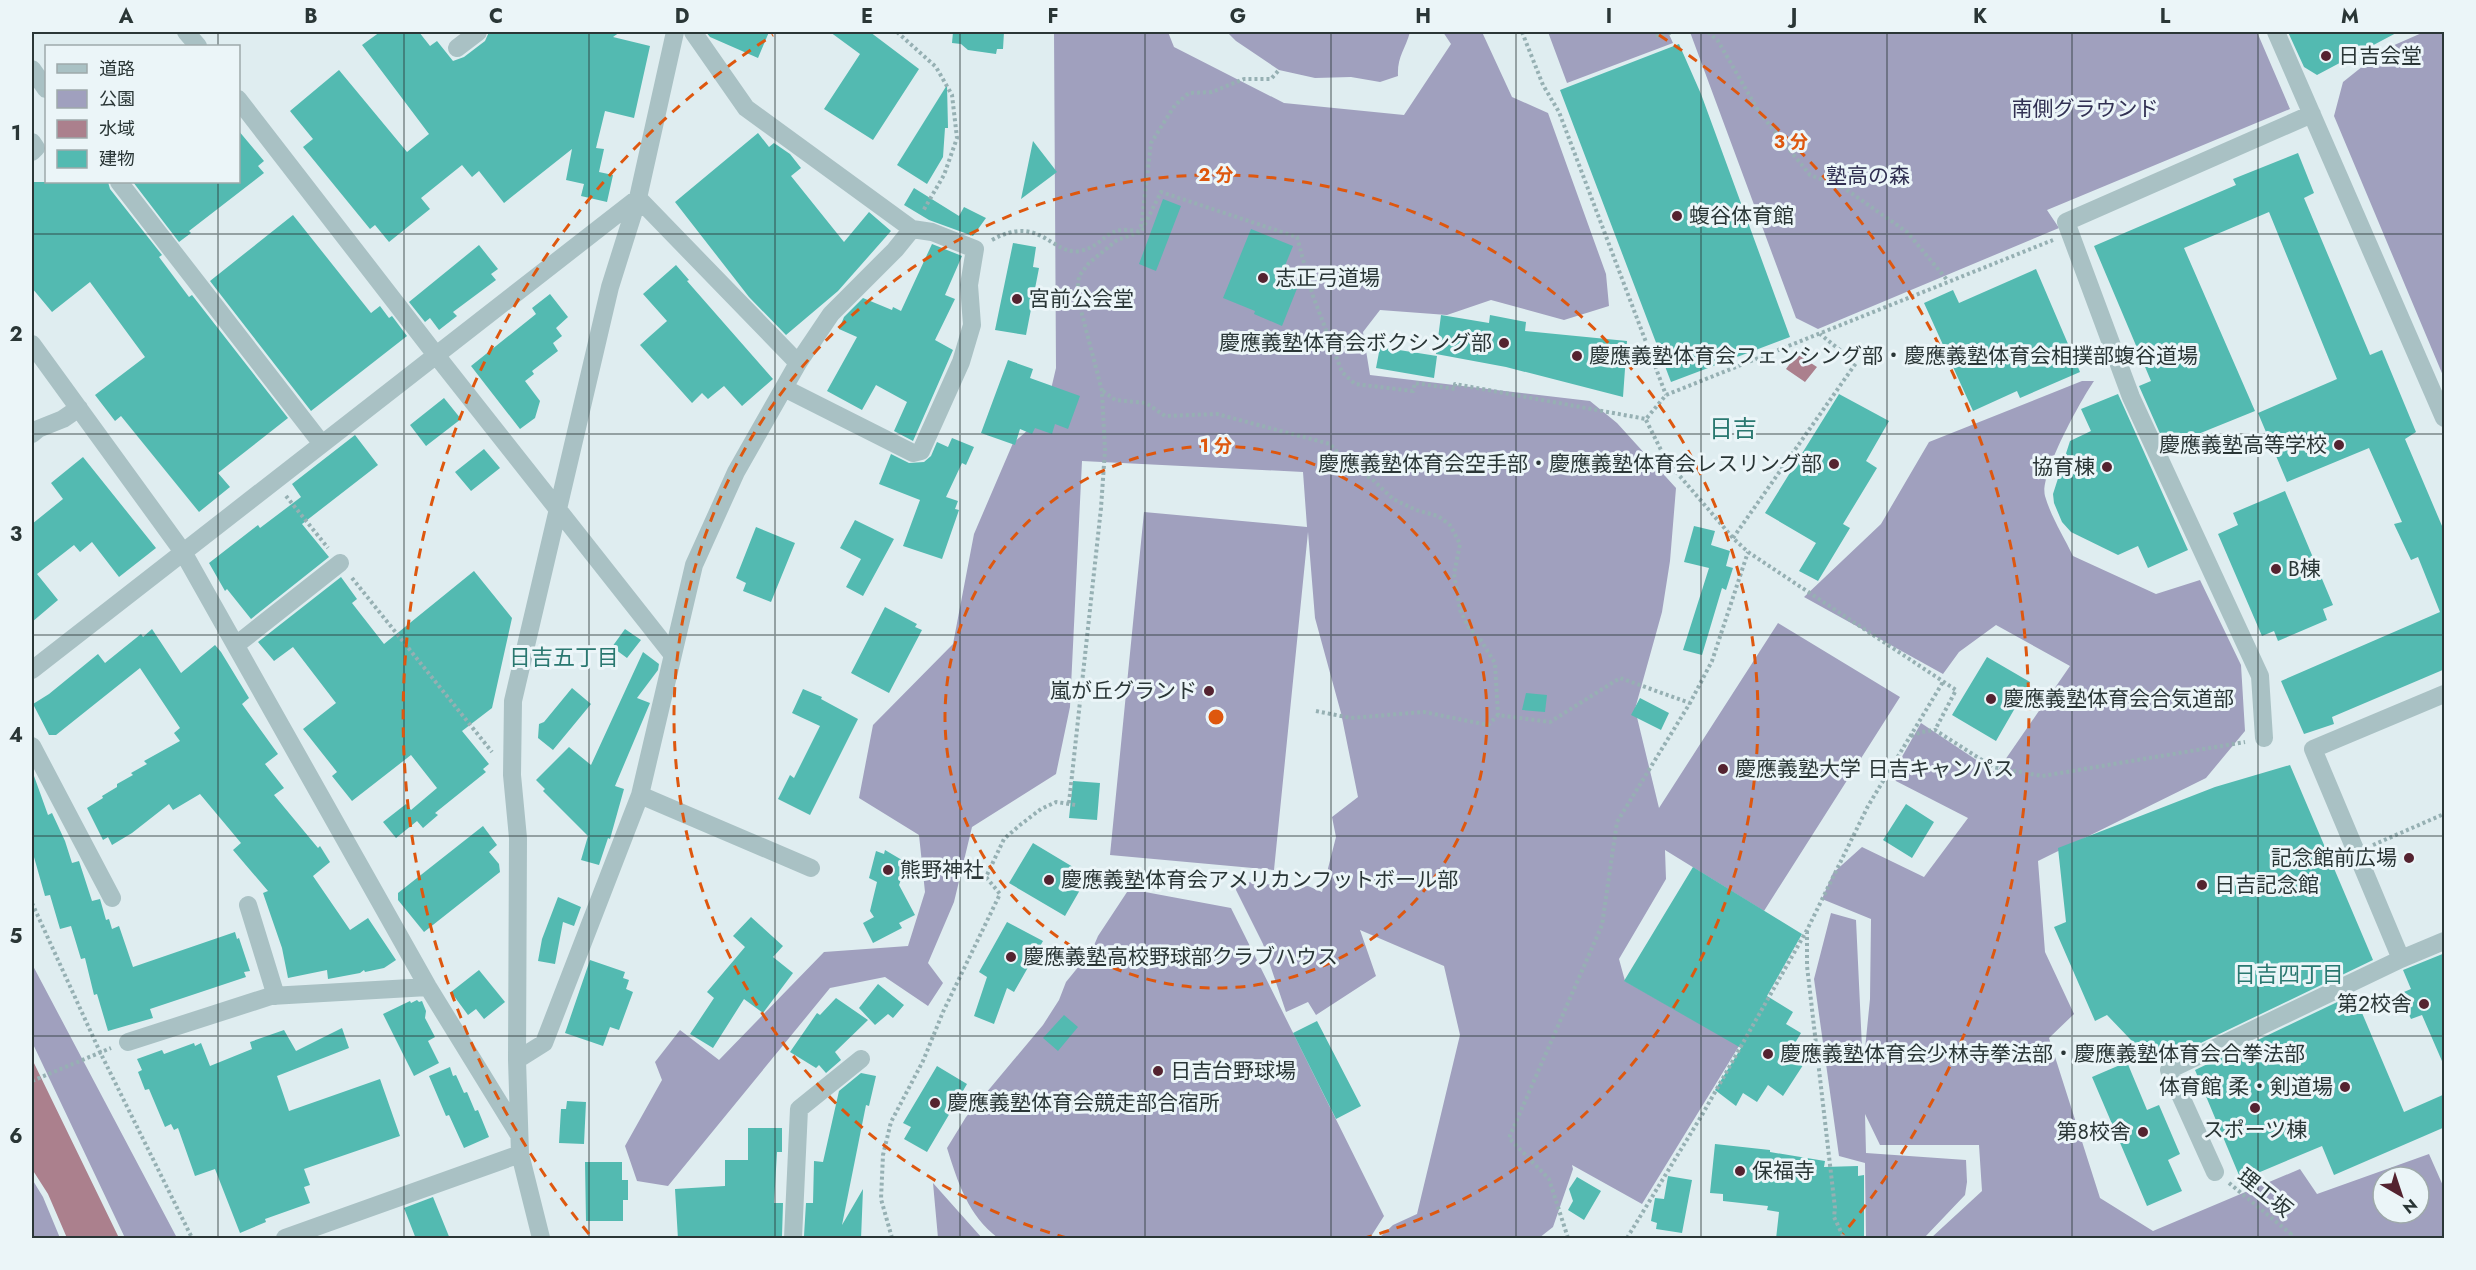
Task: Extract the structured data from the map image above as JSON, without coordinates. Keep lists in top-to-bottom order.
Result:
{
  "streets": {
    "path": ["理工坂"]
  },
  "districts": ["日吉", "日吉五丁目", "日吉四丁目"],
  "parks": ["南側グラウンド", "塾高の森"],
  "places": [
    "日吉会堂",
    "蝮谷体育館",
    "志正弓道場",
    "宮前公会堂",
    "慶應義塾体育会ボクシング部",
    "慶應義塾体育会フェンシング部・慶應義塾体育会相撲部蝮谷道場",
    "慶應義塾高等学校",
    "慶應義塾体育会空手部・慶應義塾体育会レスリング部",
    "協育棟",
    "B棟",
    "嵐が丘グランド",
    "慶應義塾体育会合気道部",
    "慶應義塾大学 日吉キャンパス",
    "記念館前広場",
    "熊野神社",
    "慶應義塾体育会アメリカンフットボール部",
    "日吉記念館",
    "慶應義塾高校野球部クラブハウス",
    "第2校舎",
    "慶應義塾体育会少林寺拳法部・慶應義塾体育会合拳法部",
    "日吉台野球場",
    "体育館 柔・剣道場",
    "慶應義塾体育会競走部合宿所",
    "スポーツ棟",
    "第8校舎",
    "保福寺"
  ],
  "legend": [
    "道路",
    "公園",
    "水域",
    "建物"
  ],
  "north": "bottom right",
  "grid": {
    "columns": [
      "A",
      "B",
      "C",
      "D",
      "E",
      "F",
      "G",
      "H",
      "I",
      "J",
      "K",
      "L",
      "M"
    ],
    "rows": [
      "1",
      "2",
      "3",
      "4",
      "5",
      "6"
    ]
  },
  "rings": ["3 分", "2 分", "1 分"]
}
